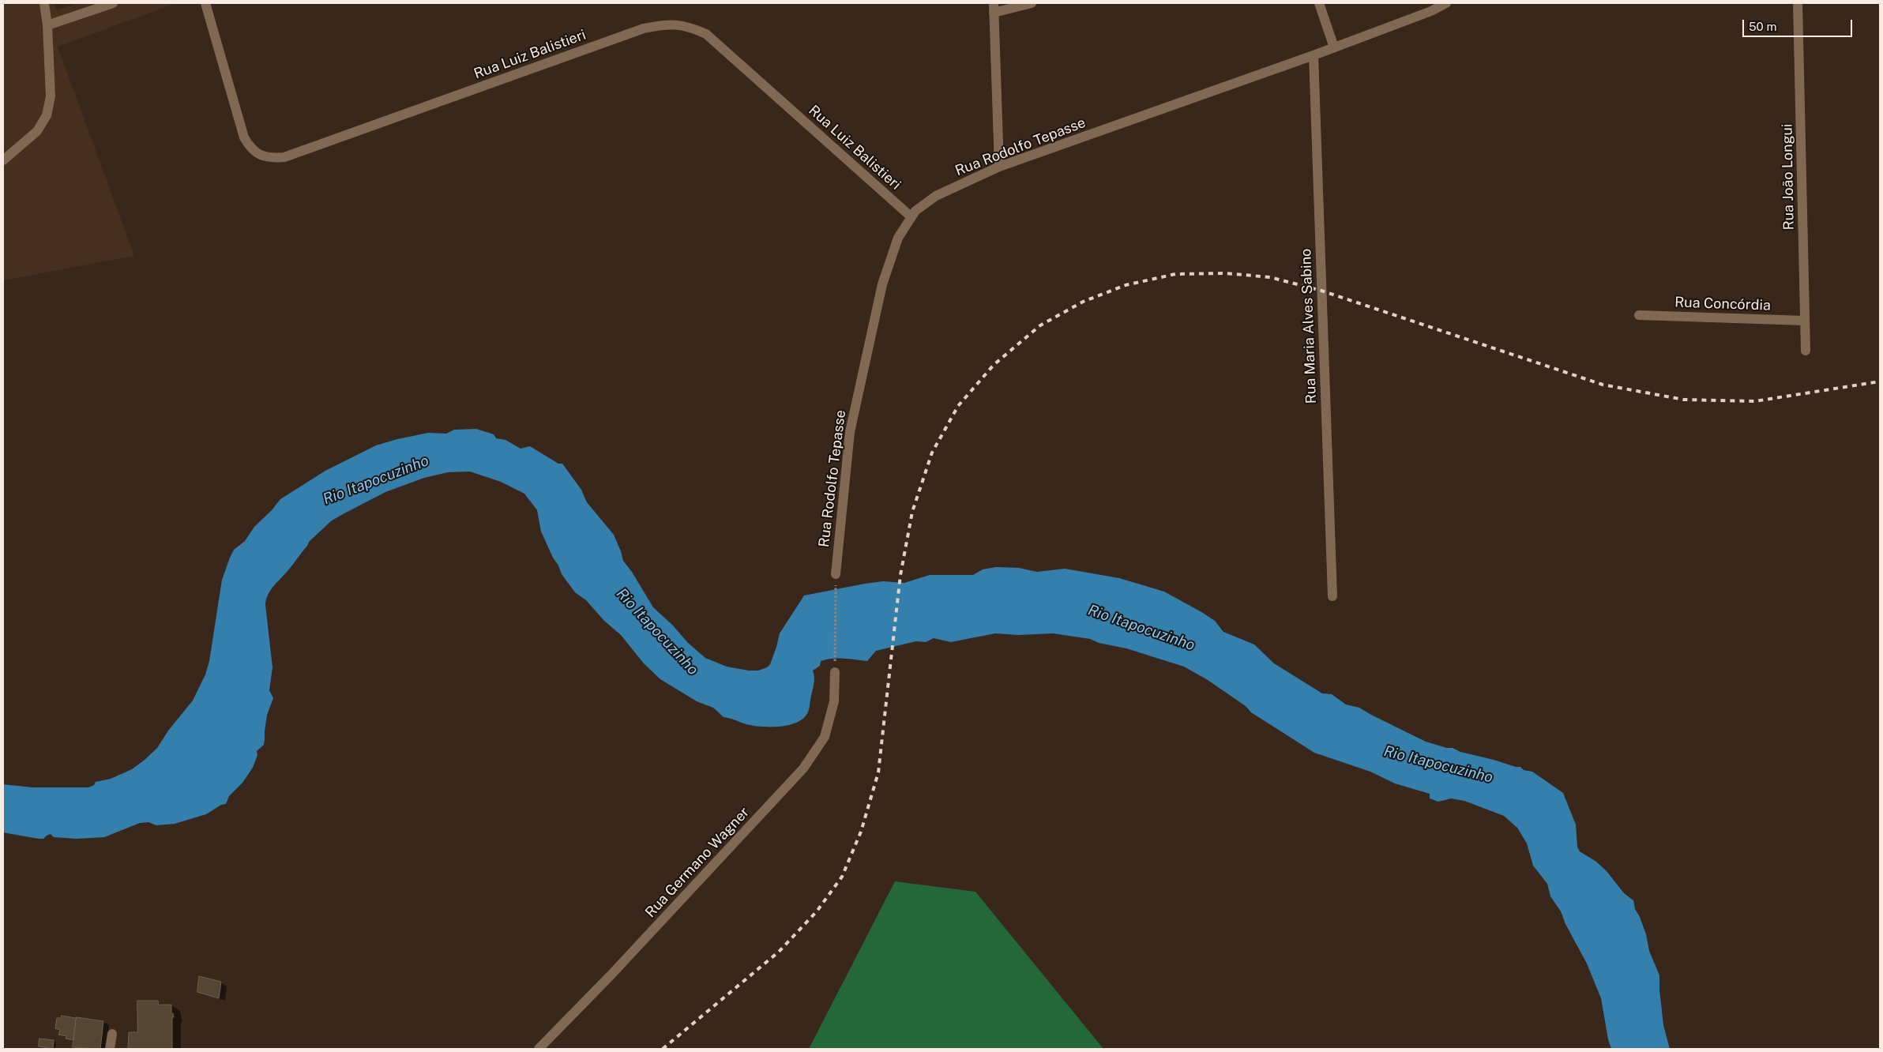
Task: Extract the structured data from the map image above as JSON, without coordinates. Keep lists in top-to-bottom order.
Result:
{
  "streets": {
    "street": [
      "Rua Luiz Balistieri",
      "Rua Rodolfo Tepasse",
      "Rua João Longui",
      "Rua Concórdia",
      "Rua Maria Alves Sabino",
      "Rua Germano Wagner"
    ]
  },
  "crossings": [
    ["Rua Luiz Balistieri", "Rua Rodolfo Tepasse"],
    ["Rua Rodolfo Tepasse", "Rua Maria Alves Sabino"],
    ["Rua João Longui", "Rua Concórdia"]
  ],
  "water": ["Rio Itapocuzinho"],
  "scale_bar": "50 m"
}
